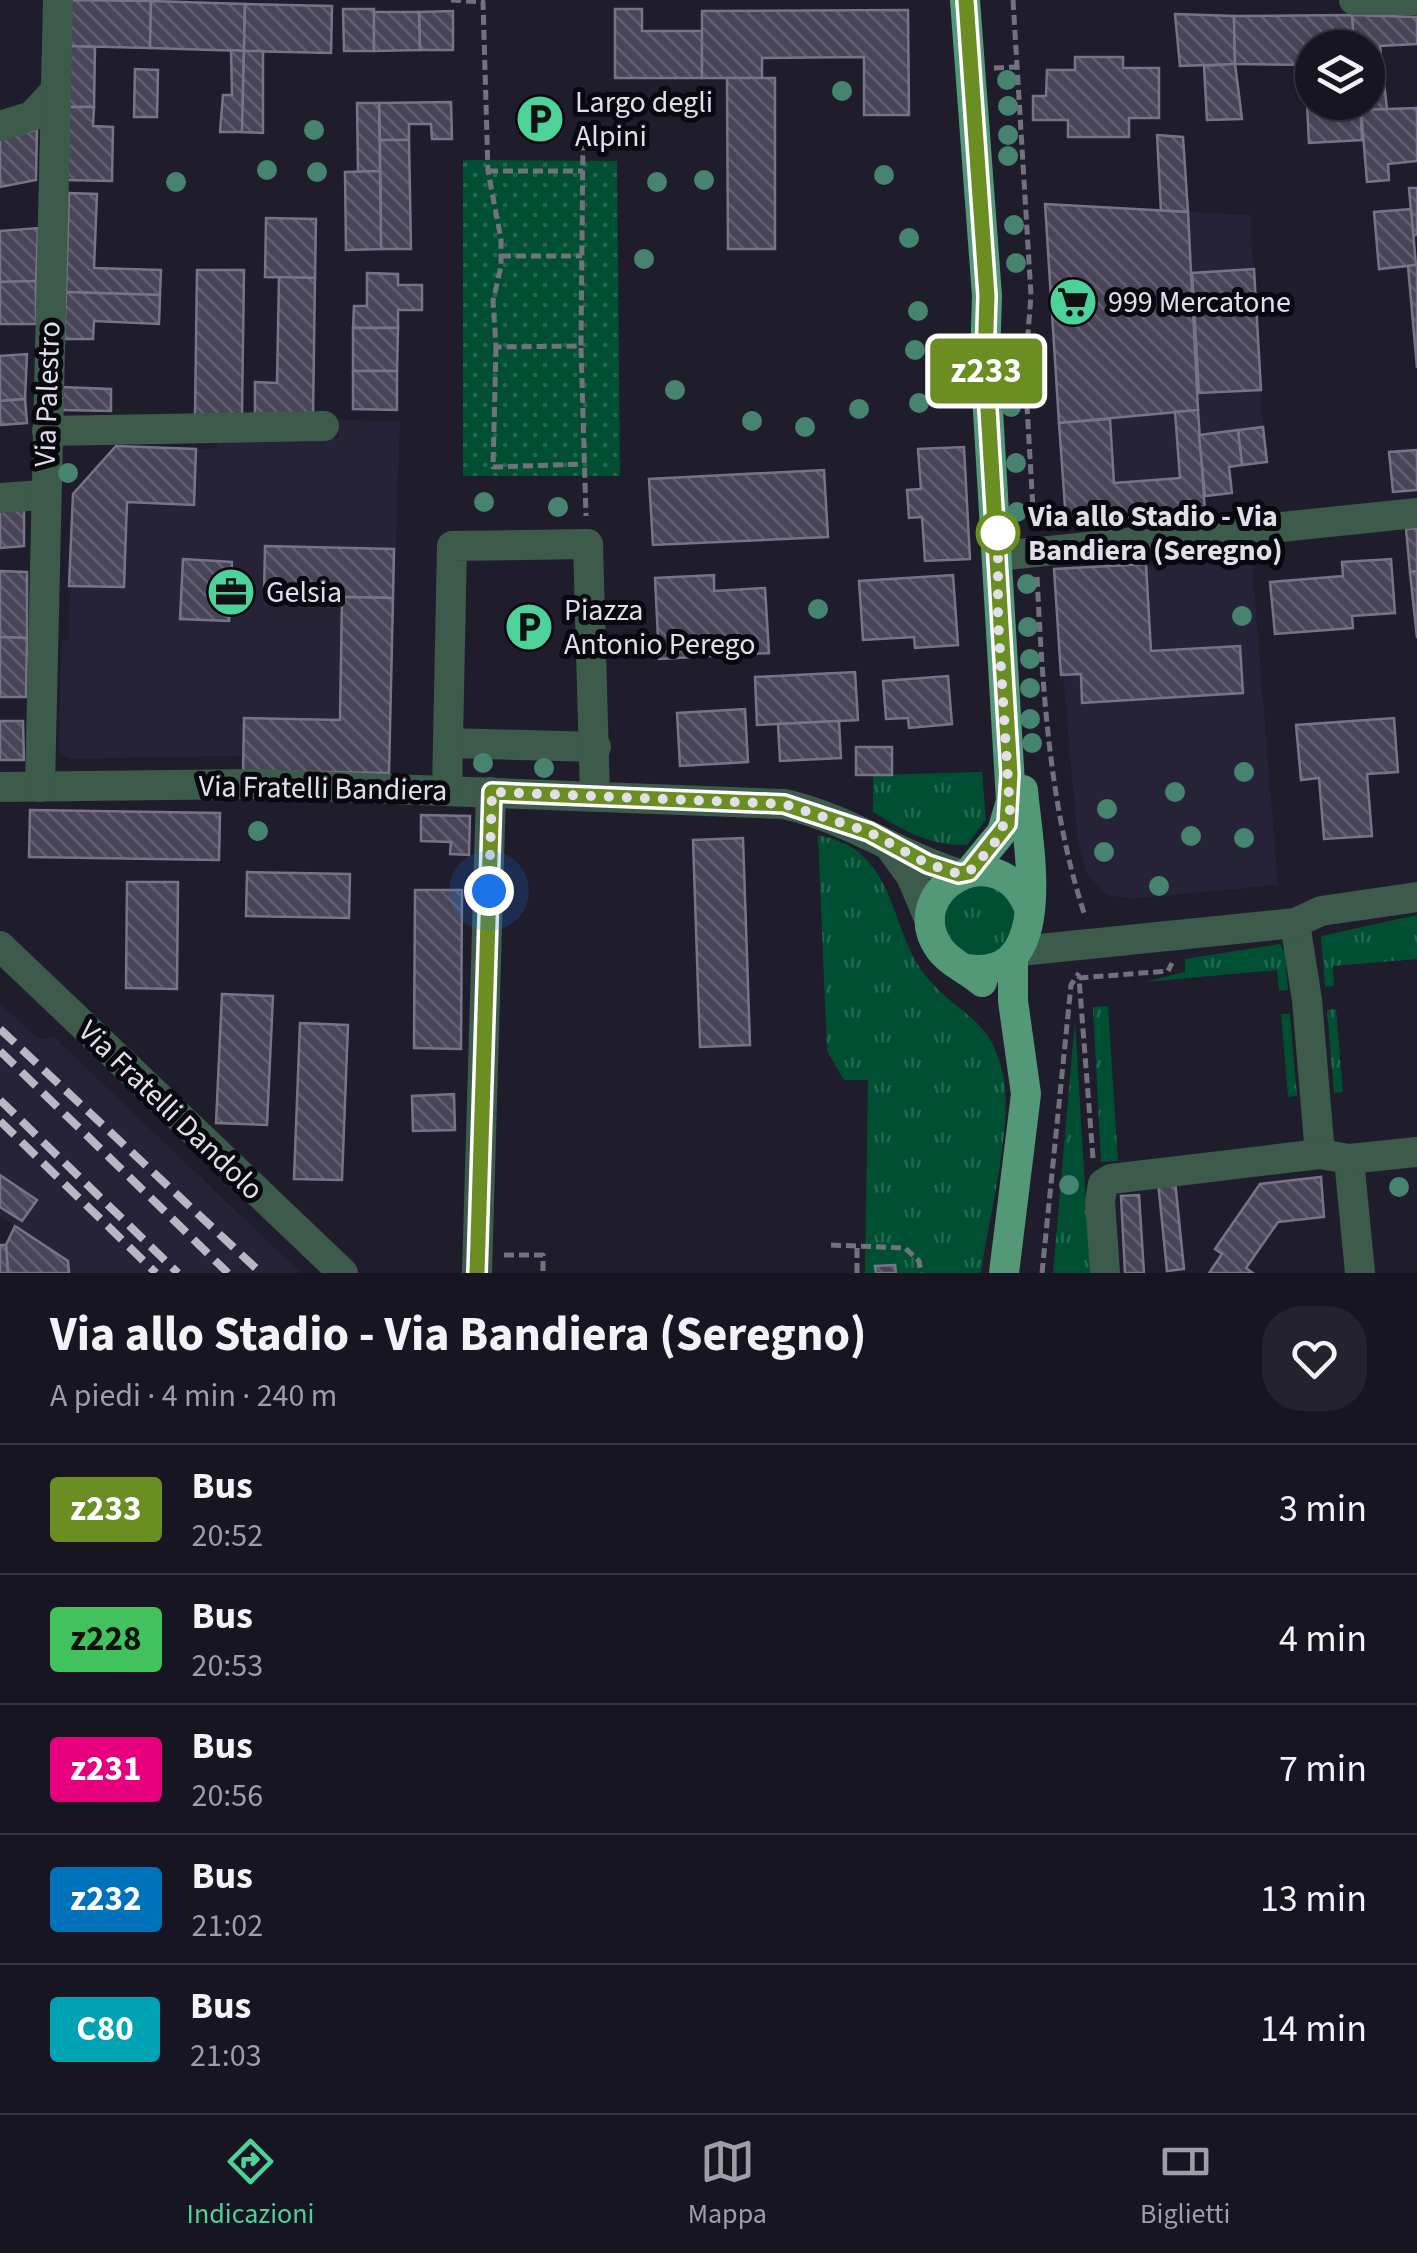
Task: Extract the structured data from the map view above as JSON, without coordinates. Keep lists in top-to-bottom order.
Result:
{
  "streets": {
    "street": ["Via Palestro", "Via Fratelli Bandiera", "Via Fratelli Dandolo"]
  },
  "crossings": [
    ["Via Palestro", "Via Fratelli Bandiera"]
  ],
  "places": {
    "parking": ["Largo degli Alpini", "Piazza Antonio Perego"],
    "supermarket": ["999 Mercatone"],
    "other": ["Via allo Stadio - Via Bandiera (Seregno)"],
    "office": ["Gelsia"]
  },
  "lines": ["bus line z233"],
  "page": {
    "on_map": "z233",
    "heading": ["Via allo Stadio - Via Bandiera (Seregno)", "A piedi · 4 min · 240 m"],
    "list": [
      {
        "mark": "z233",
        "name": "Bus",
        "note": "20:52",
        "value": "3 min"
      },
      {
        "mark": "z228",
        "name": "Bus",
        "note": "20:53",
        "value": "4 min"
      },
      {
        "mark": "z231",
        "name": "Bus",
        "note": "20:56",
        "value": "7 min"
      },
      {
        "mark": "z232",
        "name": "Bus",
        "note": "21:02",
        "value": "13 min"
      },
      {
        "mark": "C80",
        "name": "Bus",
        "note": "21:03",
        "value": "14 min"
      }
    ],
    "tabs": ["Indicazioni", "Mappa", "Biglietti"]
  }
}
